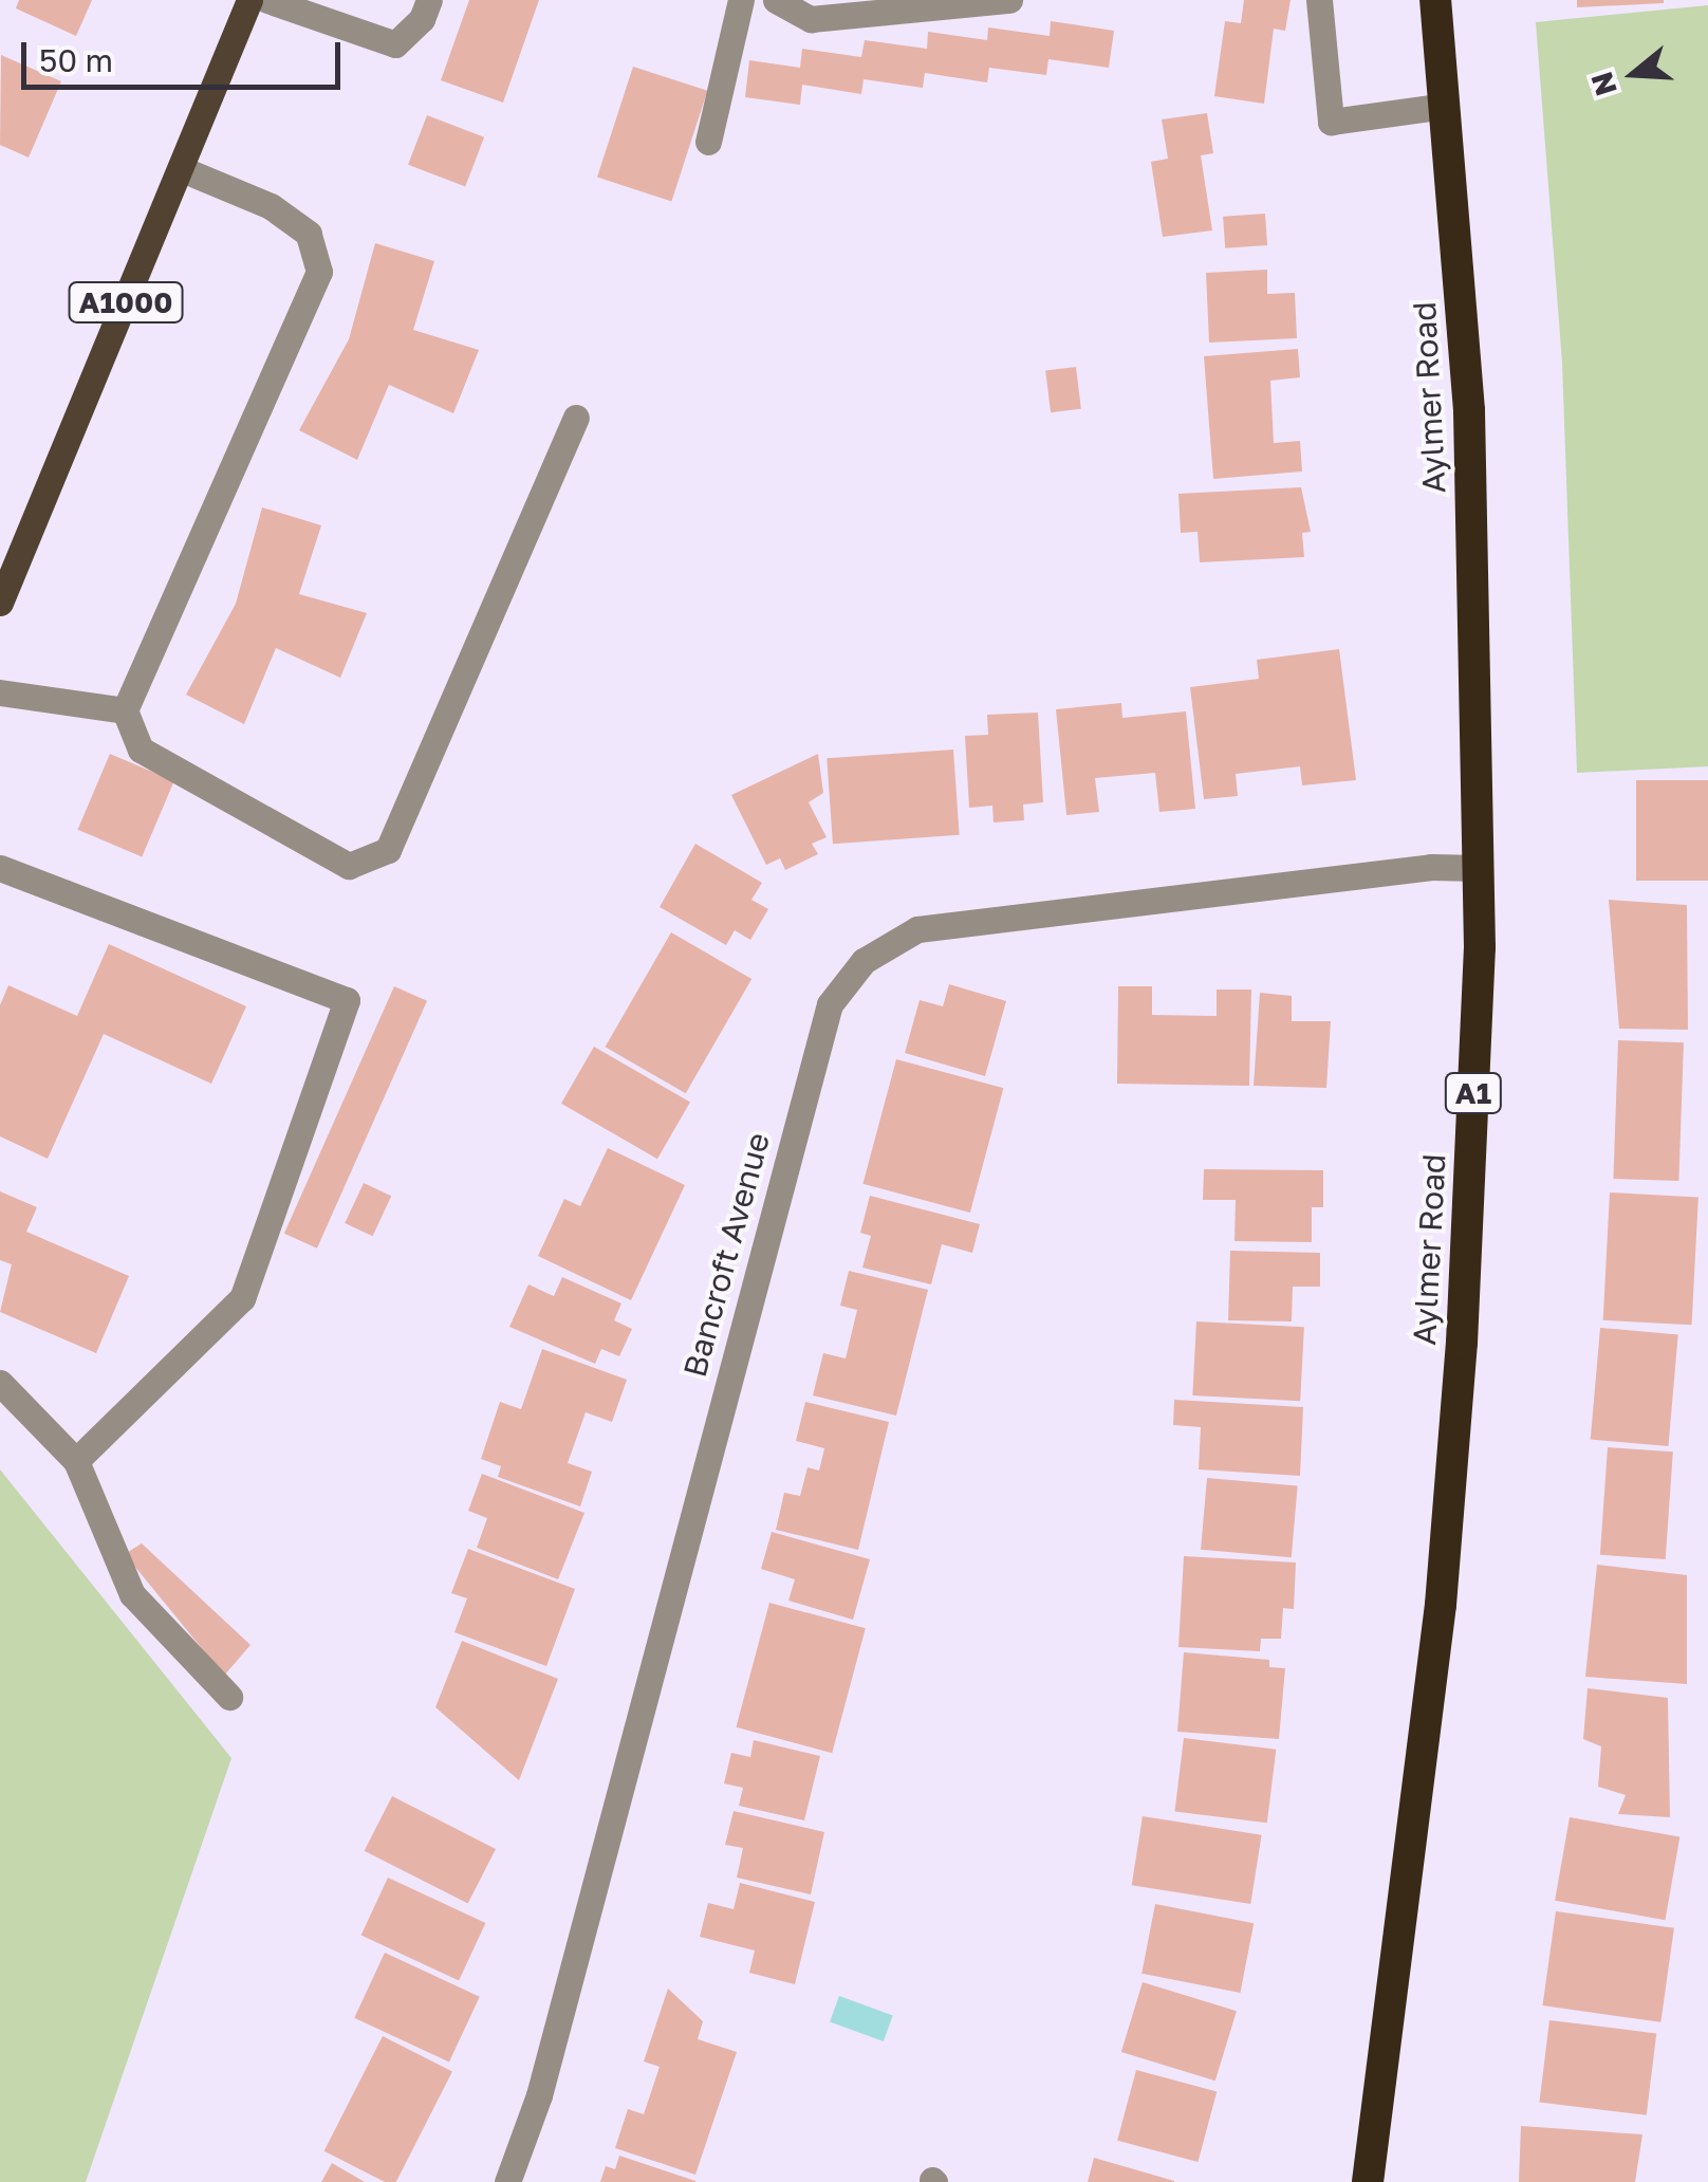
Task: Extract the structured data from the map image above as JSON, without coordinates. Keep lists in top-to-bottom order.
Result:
{
  "streets": {
    "highway": ["Aylmer Road", "A1"],
    "main road": ["A1000"],
    "street": ["Bancroft Avenue"]
  },
  "crossings": [
    ["Aylmer Road", "Bancroft Avenue"]
  ],
  "scale_bar": "50 m",
  "north": "left"
}
